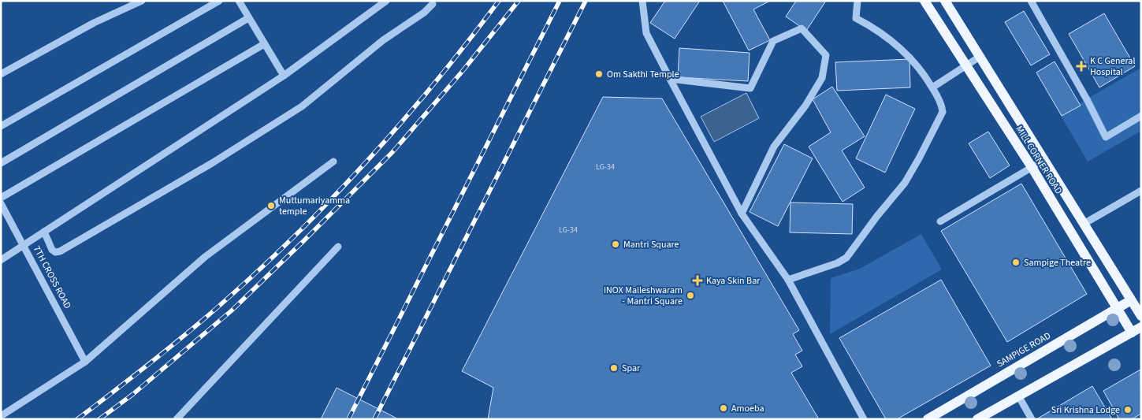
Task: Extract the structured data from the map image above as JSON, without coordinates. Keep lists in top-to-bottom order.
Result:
{
  "streets": {
    "main road": ["MILL CORNER ROAD", "SAMPIGE ROAD"],
    "street": ["7TH CROSS ROAD"]
  },
  "crossings": [
    ["MILL CORNER ROAD", "SAMPIGE ROAD"]
  ],
  "places": {
    "health": ["K C General Hospital", "Kaya Skin Bar"],
    "other": [
      "Om Sakthi Temple",
      "Muttumariyamma temple",
      "Mantri Square",
      "Sampige Theatre",
      "INOX Malleshwaram - Mantri Square",
      "Spar",
      "Amoeba",
      "Sri Krishna Lodge"
    ]
  },
  "house_numbers": ["LG-34", "LG-34"]
}
